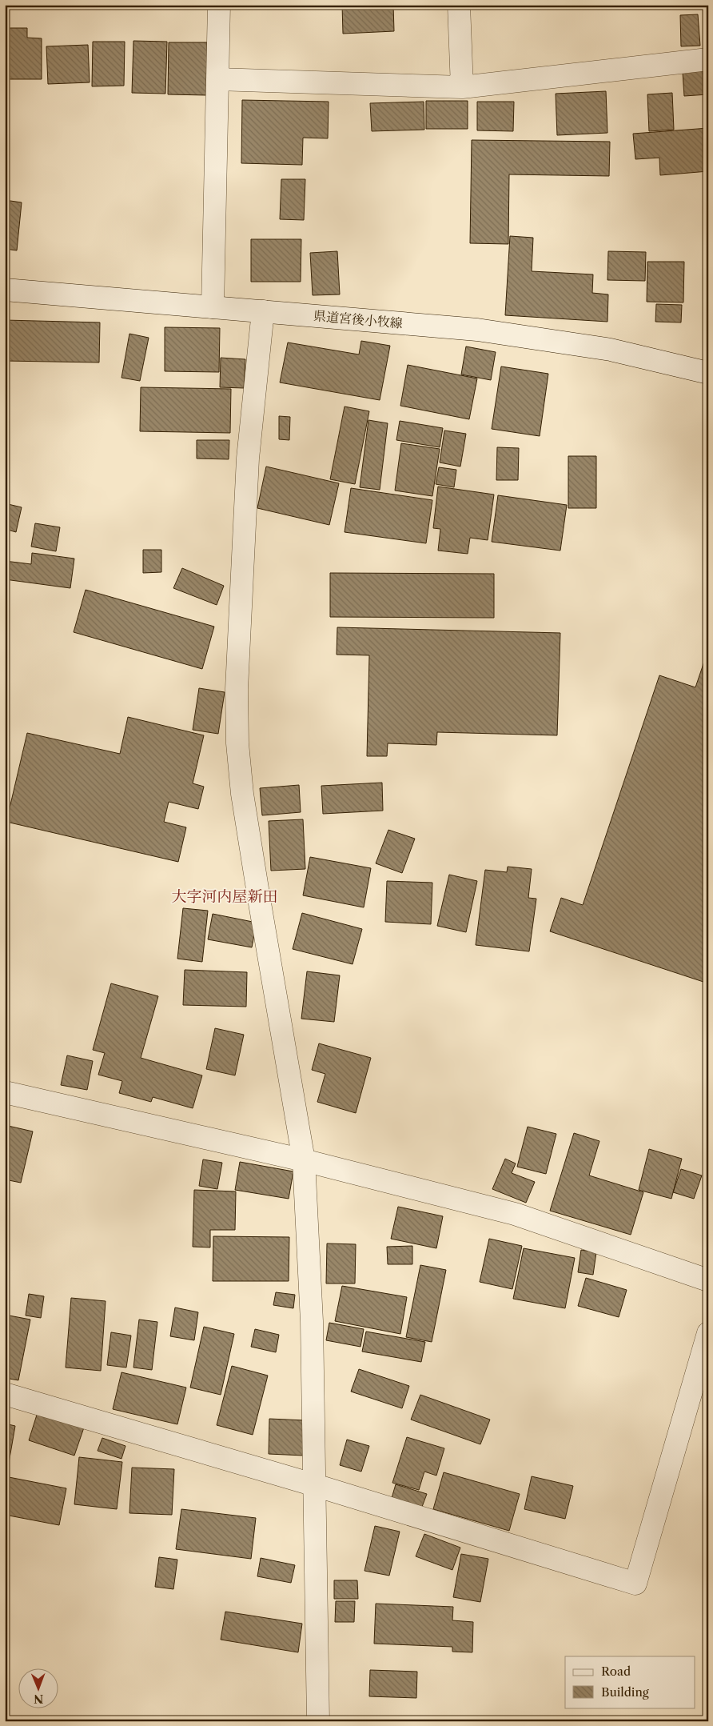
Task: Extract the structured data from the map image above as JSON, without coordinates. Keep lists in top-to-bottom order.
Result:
{
  "streets": {
    "street": ["県道宮後小牧線"]
  },
  "districts": ["大字河内屋新田"],
  "legend": ["Road", "Building"],
  "north": "bottom"
}
